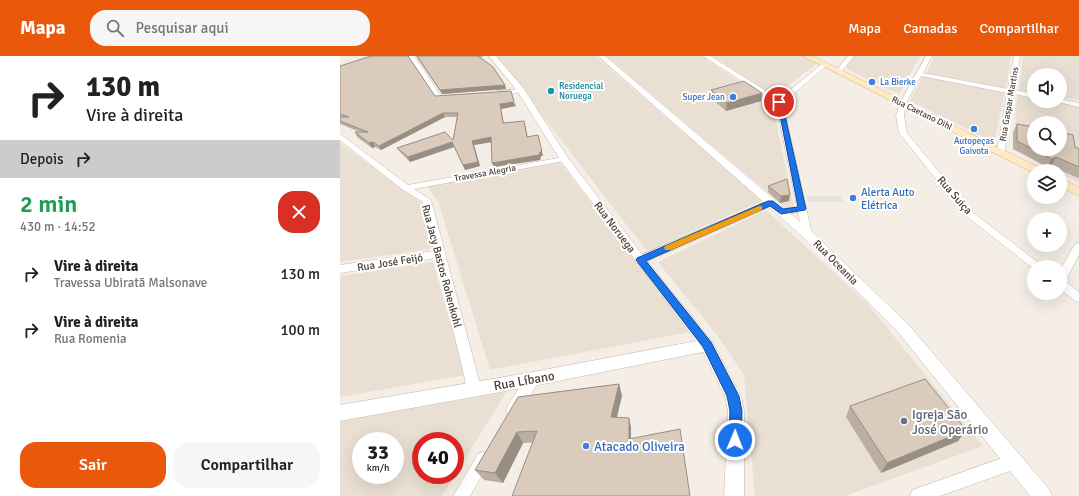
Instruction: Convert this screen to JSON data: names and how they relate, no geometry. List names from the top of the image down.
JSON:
{
  "streets": {
    "main road": ["Rua Caetano Dihl"],
    "street": [
      "Rua Gaspar Martins",
      "Travessa Alegria",
      "Rua Suiça",
      "Rua Noruega",
      "Rua José Feijó",
      "Rua Oceania",
      "Rua Jacy Bastos Rohenkohl",
      "Rua Líbano"
    ]
  },
  "crossings": [
    ["Rua Gaspar Martins", "Rua Caetano Dihl"],
    ["Rua Caetano Dihl", "Rua Suiça"],
    ["Travessa Alegria", "Rua Noruega"],
    ["Travessa Alegria", "Rua Jacy Bastos Rohenkohl"],
    ["Rua Noruega", "Rua Líbano"],
    ["Rua José Feijó", "Rua Jacy Bastos Rohenkohl"],
    ["Rua Jacy Bastos Rohenkohl", "Rua Líbano"]
  ],
  "places": [
    "La Bierke",
    "Residencial Noruega",
    "Super Jean",
    "Autopeças Gaivota",
    "Alerta Auto Elétrica",
    "Igreja São José Operário",
    "Atacado Oliveira"
  ],
  "page": {
    "header": "Mapa",
    "search": "Pesquisar aqui",
    "nav": ["Mapa", "Camadas", "Compartilhar"],
    "turn": ["130 m", "Vire à direita"],
    "map_buttons": ["+", "−"],
    "then": "Depois",
    "heading": ["2 min", "430 m · 14:52"],
    "list": [
      {
        "name": "Vire à direita",
        "note": "Travessa Ubiratã Malsonave",
        "value": "130 m"
      },
      {
        "name": "Vire à direita",
        "note": "Rua Romenia",
        "value": "100 m"
      }
    ],
    "speed": "33 km/h",
    "limit": "40",
    "buttons": ["Sair", "Compartilhar"]
  }
}
